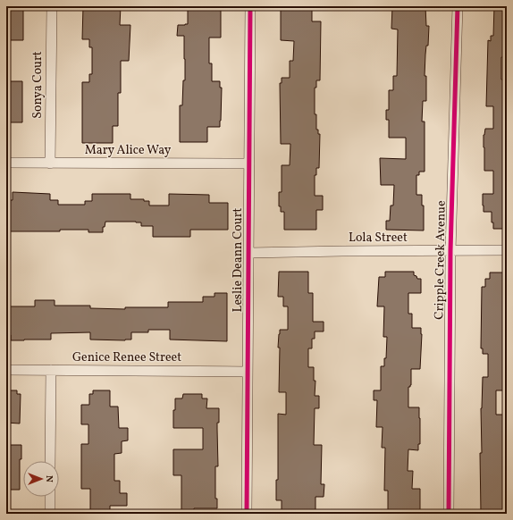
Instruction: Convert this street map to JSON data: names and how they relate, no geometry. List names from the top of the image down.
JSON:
{
  "streets": {
    "street": [
      "Sonya Court",
      "Mary Alice Way",
      "Lola Street",
      "Leslie Deann Court",
      "Cripple Creek Avenue",
      "Genice Renee Street"
    ]
  },
  "crossings": [
    ["Sonya Court", "Mary Alice Way"],
    ["Mary Alice Way", "Leslie Deann Court"],
    ["Lola Street", "Leslie Deann Court"],
    ["Lola Street", "Cripple Creek Avenue"],
    ["Leslie Deann Court", "Genice Renee Street"]
  ],
  "north": "right"
}
